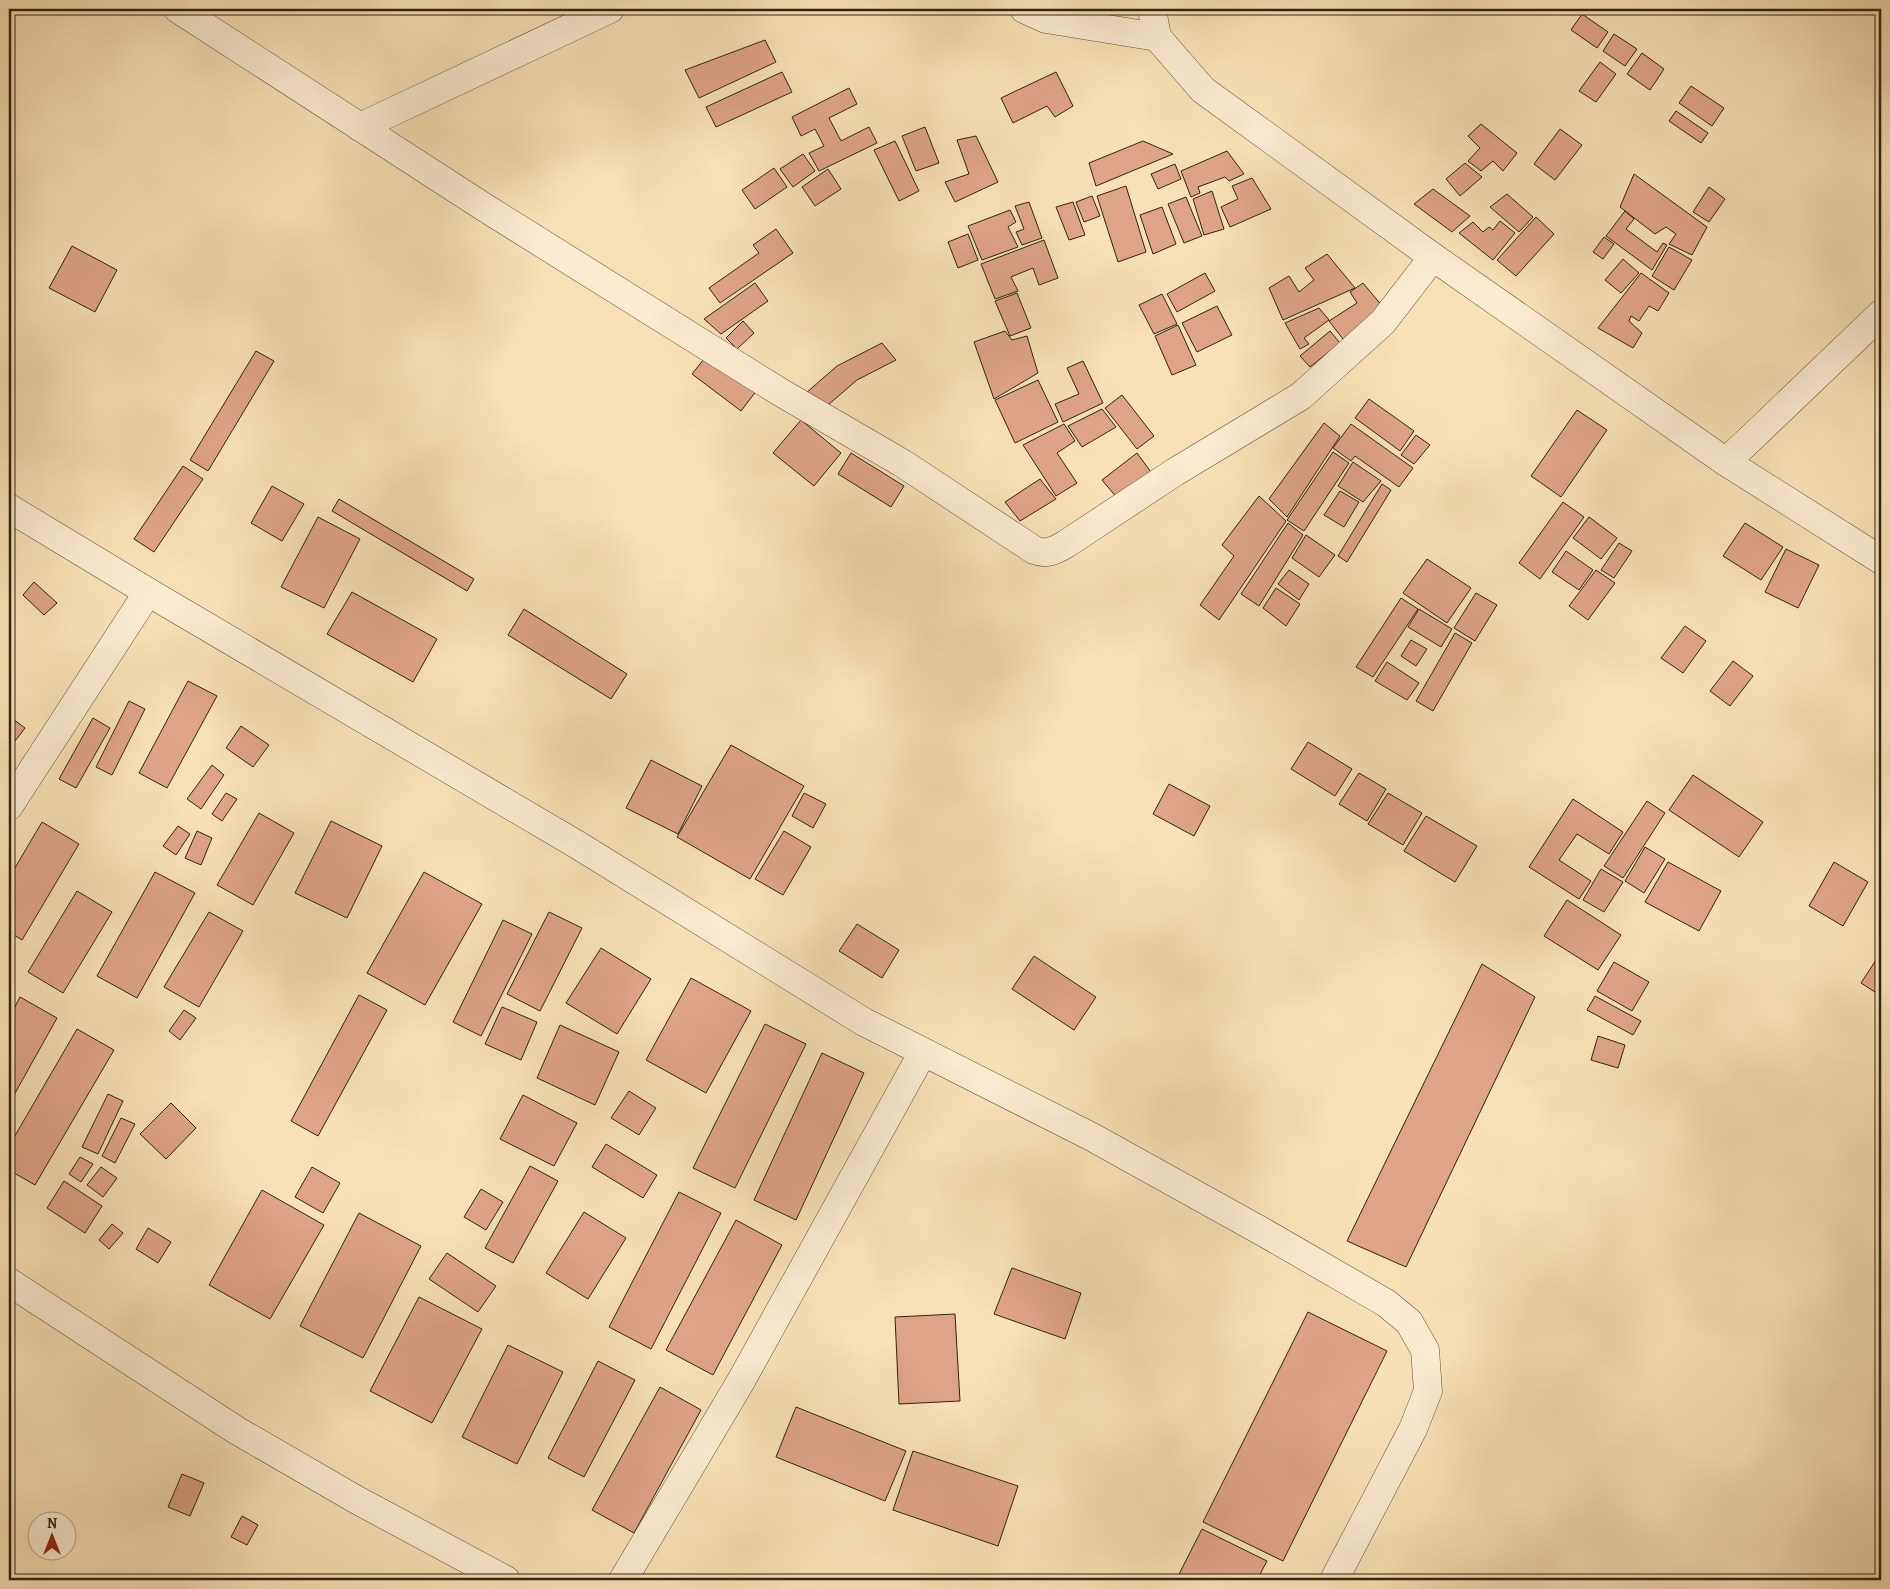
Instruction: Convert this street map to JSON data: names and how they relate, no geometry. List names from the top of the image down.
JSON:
{
  "north": "top"
}
